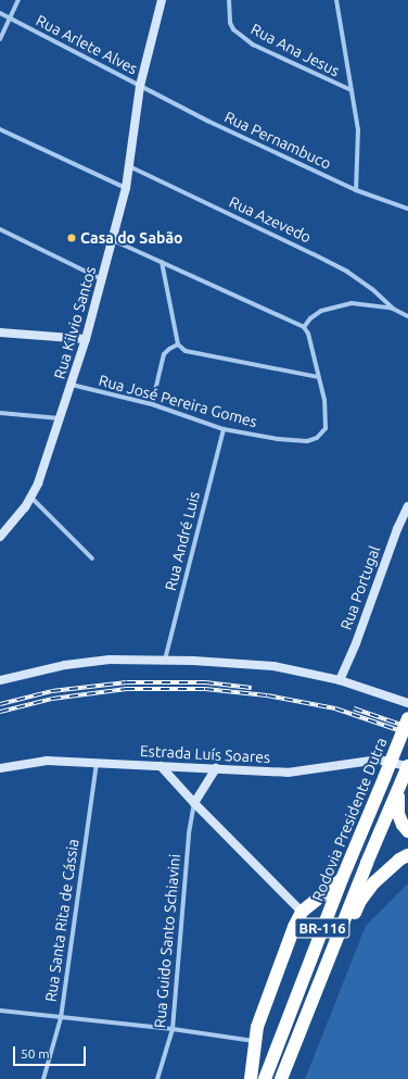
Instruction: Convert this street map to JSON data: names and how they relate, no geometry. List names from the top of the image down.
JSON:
{
  "streets": {
    "highway": ["Rodovia Presidente Dutra", "BR-116"],
    "main road": ["Rua Kilvio Santos", "Rua Portugal", "Estrada Luís Soares"],
    "street": [
      "Rua Arlete Alves",
      "Rua Ana Jesus",
      "Rua Pernambuco",
      "Rua Azevedo",
      "Rua José Pereira Gomes",
      "Rua André Luis",
      "Rua Santa Rita de Cássia",
      "Rua Guido Santo Schiavini"
    ]
  },
  "crossings": [
    ["Rua Arlete Alves", "Rua Pernambuco"],
    ["Rua Arlete Alves", "Rua Kilvio Santos"],
    ["Rua Pernambuco", "Rua Kilvio Santos"],
    ["Rua Azevedo", "Rua Kilvio Santos"],
    ["Rua Kilvio Santos", "Rua José Pereira Gomes"],
    ["Rua José Pereira Gomes", "Rua André Luis"],
    ["Estrada Luís Soares", "Rua Santa Rita de Cássia"],
    ["Estrada Luís Soares", "BR-116"]
  ],
  "places": ["Casa do Sabão"],
  "scale_bar": "50 m"
}
